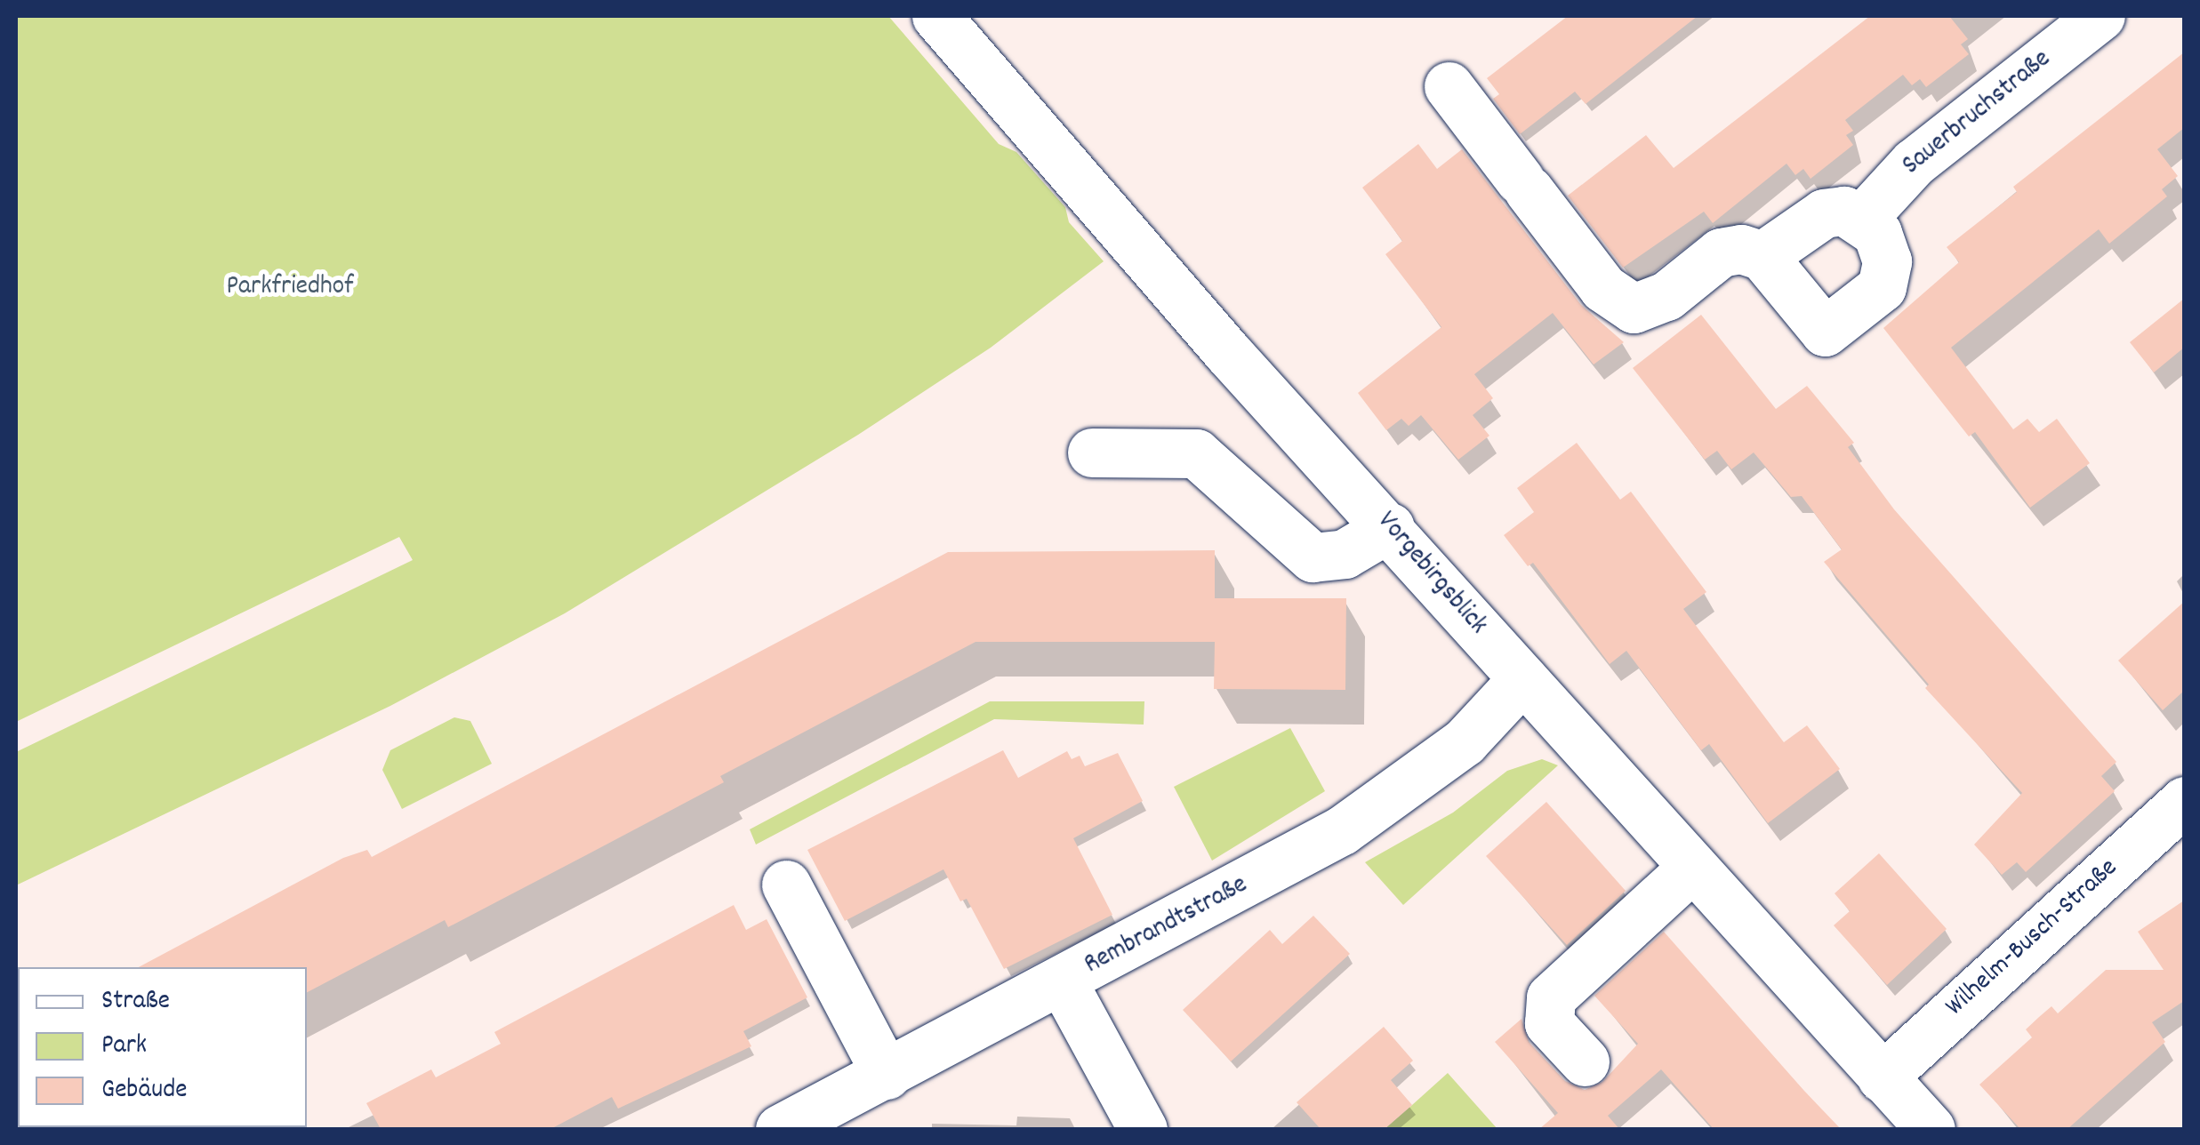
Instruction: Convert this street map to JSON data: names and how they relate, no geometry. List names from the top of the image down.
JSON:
{
  "streets": {
    "street": [
      "Sauerbruchstraße",
      "Vorgebirgsblick",
      "Rembrandtstraße",
      "Wilhelm-Busch-Straße"
    ]
  },
  "crossings": [
    ["Vorgebirgsblick", "Rembrandtstraße"],
    ["Vorgebirgsblick", "Wilhelm-Busch-Straße"]
  ],
  "parks": ["Parkfriedhof"],
  "legend": ["Straße", "Park", "Gebäude"]
}
